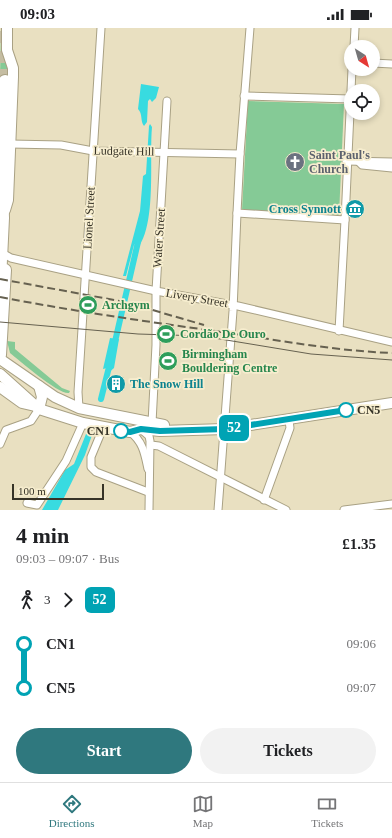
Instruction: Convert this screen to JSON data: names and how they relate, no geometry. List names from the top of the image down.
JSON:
{
  "streets": {
    "street": [
      "Ludgate Hill",
      "Lionel Street",
      "Water Street",
      "Livery Street"
    ]
  },
  "crossings": [
    ["Ludgate Hill", "Lionel Street"],
    ["Ludgate Hill", "Water Street"],
    ["Lionel Street", "Livery Street"],
    ["Water Street", "Livery Street"]
  ],
  "places": {
    "church": ["Saint Paul's Church"],
    "museum": ["Cross Synnott"],
    "sports": ["Archgym", "Cordão De Ouro", "Birmingham Bouldering Centre"],
    "building": ["The Snow Hill"],
    "other": ["CN5", "CN1"]
  },
  "lines": ["bus line 52"],
  "scale_bar": "100 m",
  "north": "bottom right",
  "page": {
    "status": "09:03",
    "on_map": "52",
    "scale": "100 m",
    "heading": ["4 min", "09:03 – 09:07 · Bus", "£1.35"],
    "legs": ["3", "52"],
    "list": [
      {
        "name": "CN1",
        "value": "09:06"
      },
      {
        "name": "CN5",
        "value": "09:07"
      }
    ],
    "buttons": ["Start", "Tickets"],
    "tabs": ["Directions", "Map", "Tickets"]
  }
}
